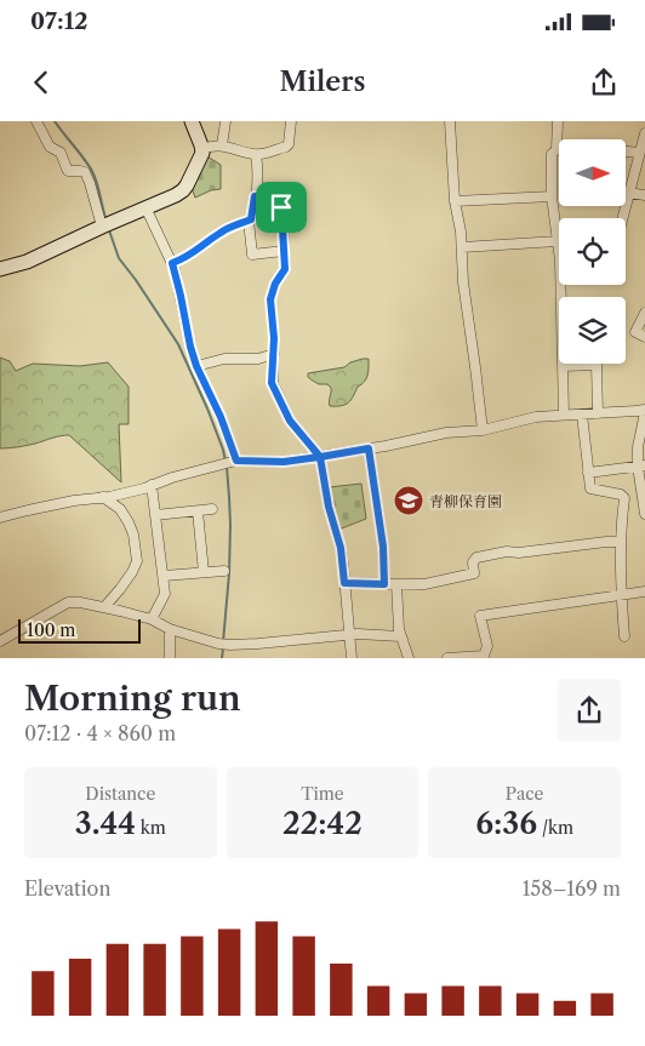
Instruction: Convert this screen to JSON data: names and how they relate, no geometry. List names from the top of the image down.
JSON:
{
  "places": {
    "school or university": ["青柳保育園"]
  },
  "scale_bar": "100 m",
  "north": "right",
  "page": {
    "status": "07:12",
    "header": "Milers",
    "scale": "100 m",
    "heading": ["Morning run", "07:12 · 4 × 860 m"],
    "stats": [
      ["Distance", "3.44 km"],
      ["Time", "22:42"],
      ["Pace", "6:36 /km"]
    ],
    "chart": ["Elevation", "158–169 m"]
  }
}
